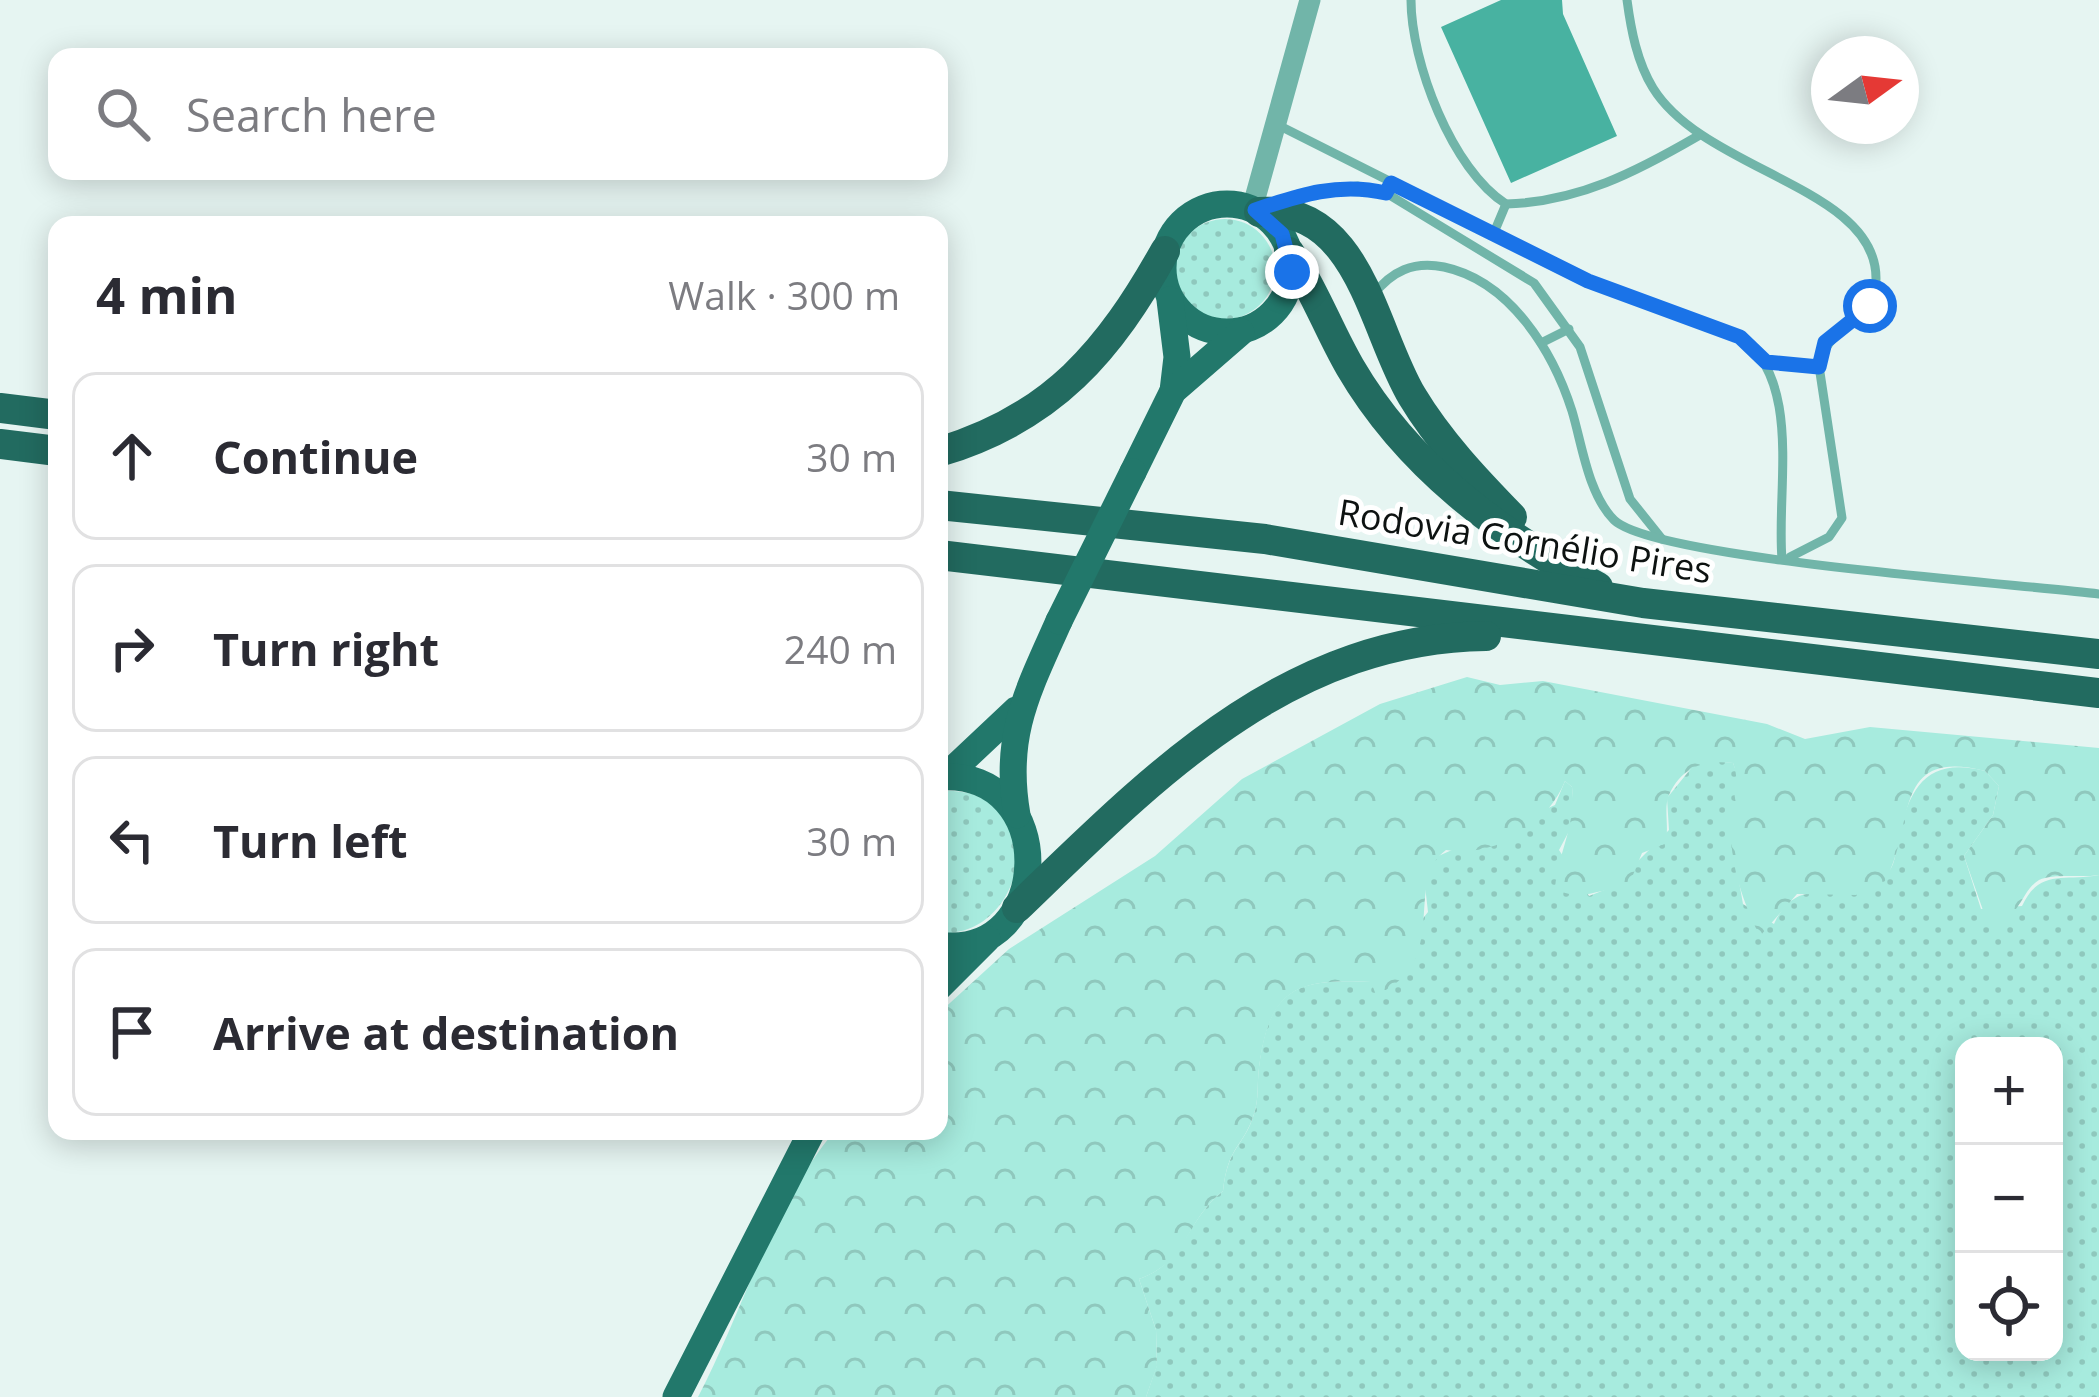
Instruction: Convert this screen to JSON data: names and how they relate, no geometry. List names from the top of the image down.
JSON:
{
  "streets": {
    "highway": ["Rodovia Cornélio Pires"]
  },
  "north": "right",
  "page": {
    "search": "Search here",
    "heading": ["4 min", "Walk · 300 m"],
    "list": [
      ["Continue", "30 m"],
      ["Turn right", "240 m"],
      ["Turn left", "30 m"],
      "Arrive at destination"
    ],
    "map_buttons": ["+", "−"]
  }
}
